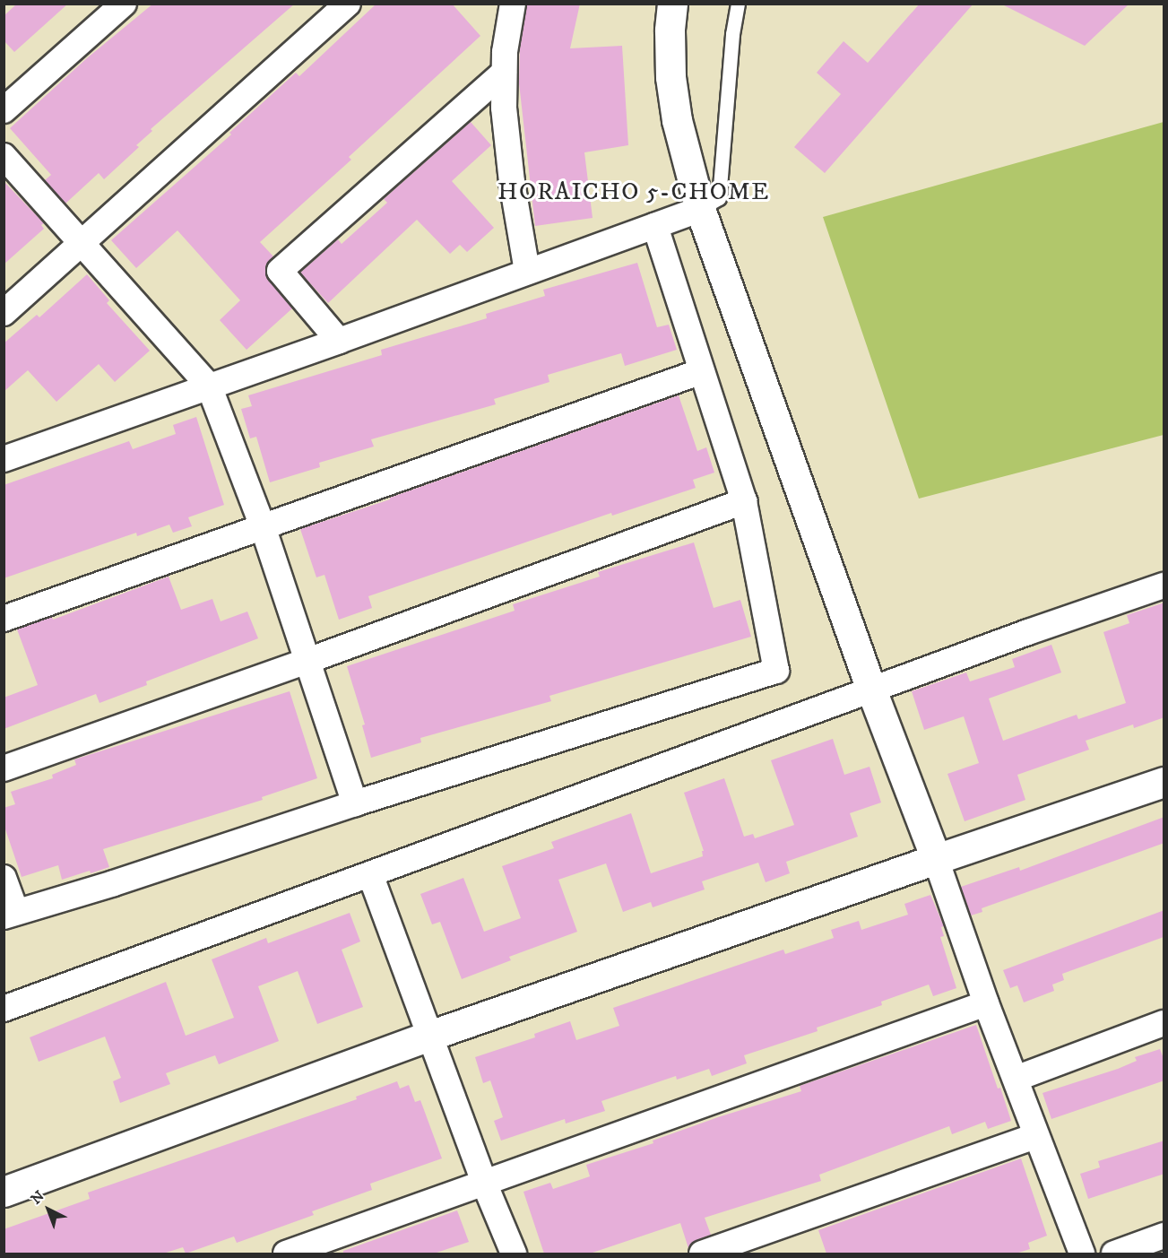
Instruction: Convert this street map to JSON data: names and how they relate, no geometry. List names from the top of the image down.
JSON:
{
  "districts": ["HORAICHO 5-CHOME"],
  "north": "top left"
}
